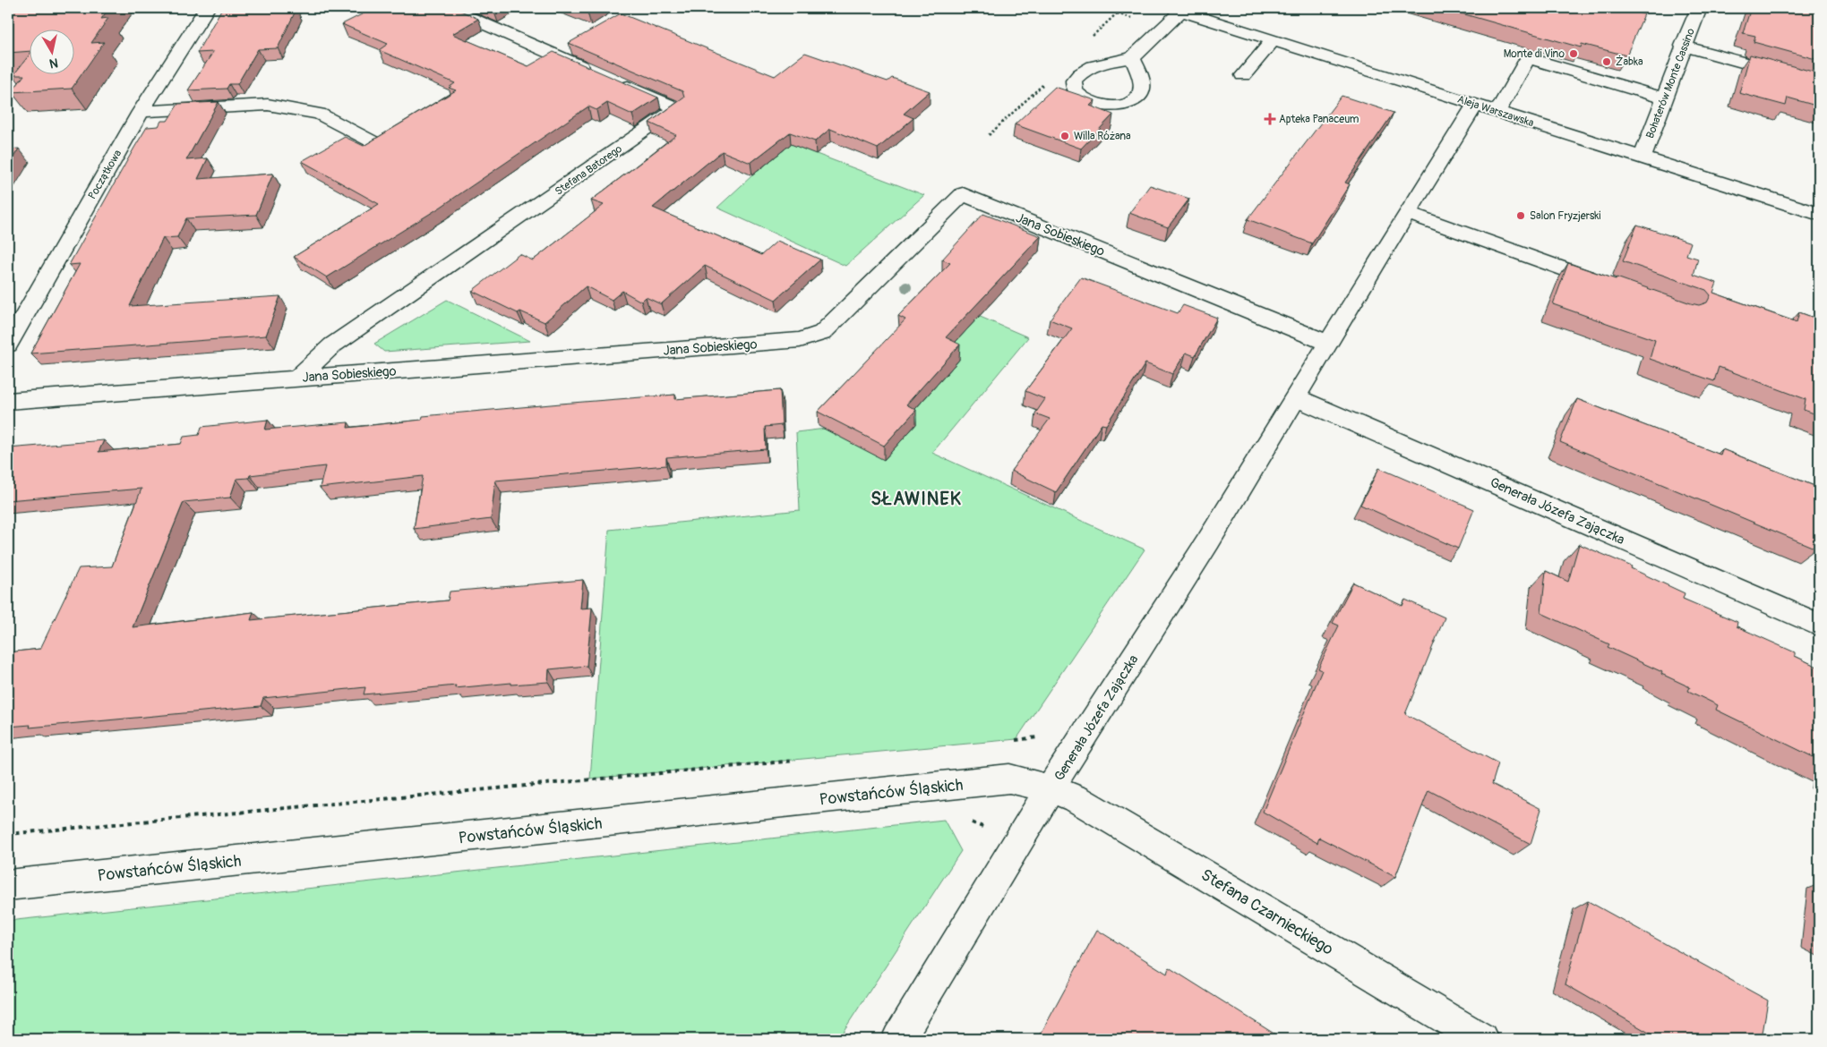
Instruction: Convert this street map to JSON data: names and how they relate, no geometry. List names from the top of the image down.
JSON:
{
  "streets": {
    "street": [
      "Bohaterów Monte Cassino",
      "Aleja Warszawska",
      "Stefana Batorego",
      "Początkowa",
      "Jana Sobieskiego",
      "Generała Józefa Zajączka",
      "Powstańców Śląskich",
      "Stefana Czarnieckiego"
    ]
  },
  "crossings": [
    ["Bohaterów Monte Cassino", "Aleja Warszawska"],
    ["Aleja Warszawska", "Generała Józefa Zajączka"],
    ["Stefana Batorego", "Jana Sobieskiego"],
    ["Jana Sobieskiego", "Generała Józefa Zajączka"],
    ["Generała Józefa Zajączka", "Powstańców Śląskich"],
    ["Generała Józefa Zajączka", "Stefana Czarnieckiego"],
    ["Powstańców Śląskich", "Stefana Czarnieckiego"]
  ],
  "districts": ["SŁAWINEK"],
  "places": {
    "other": [
      "Monte di Vino",
      "Żabka",
      "Willa Różana",
      "Salon Fryzjerski"
    ],
    "health": ["Apteka Panaceum"]
  },
  "north": "bottom"
}
